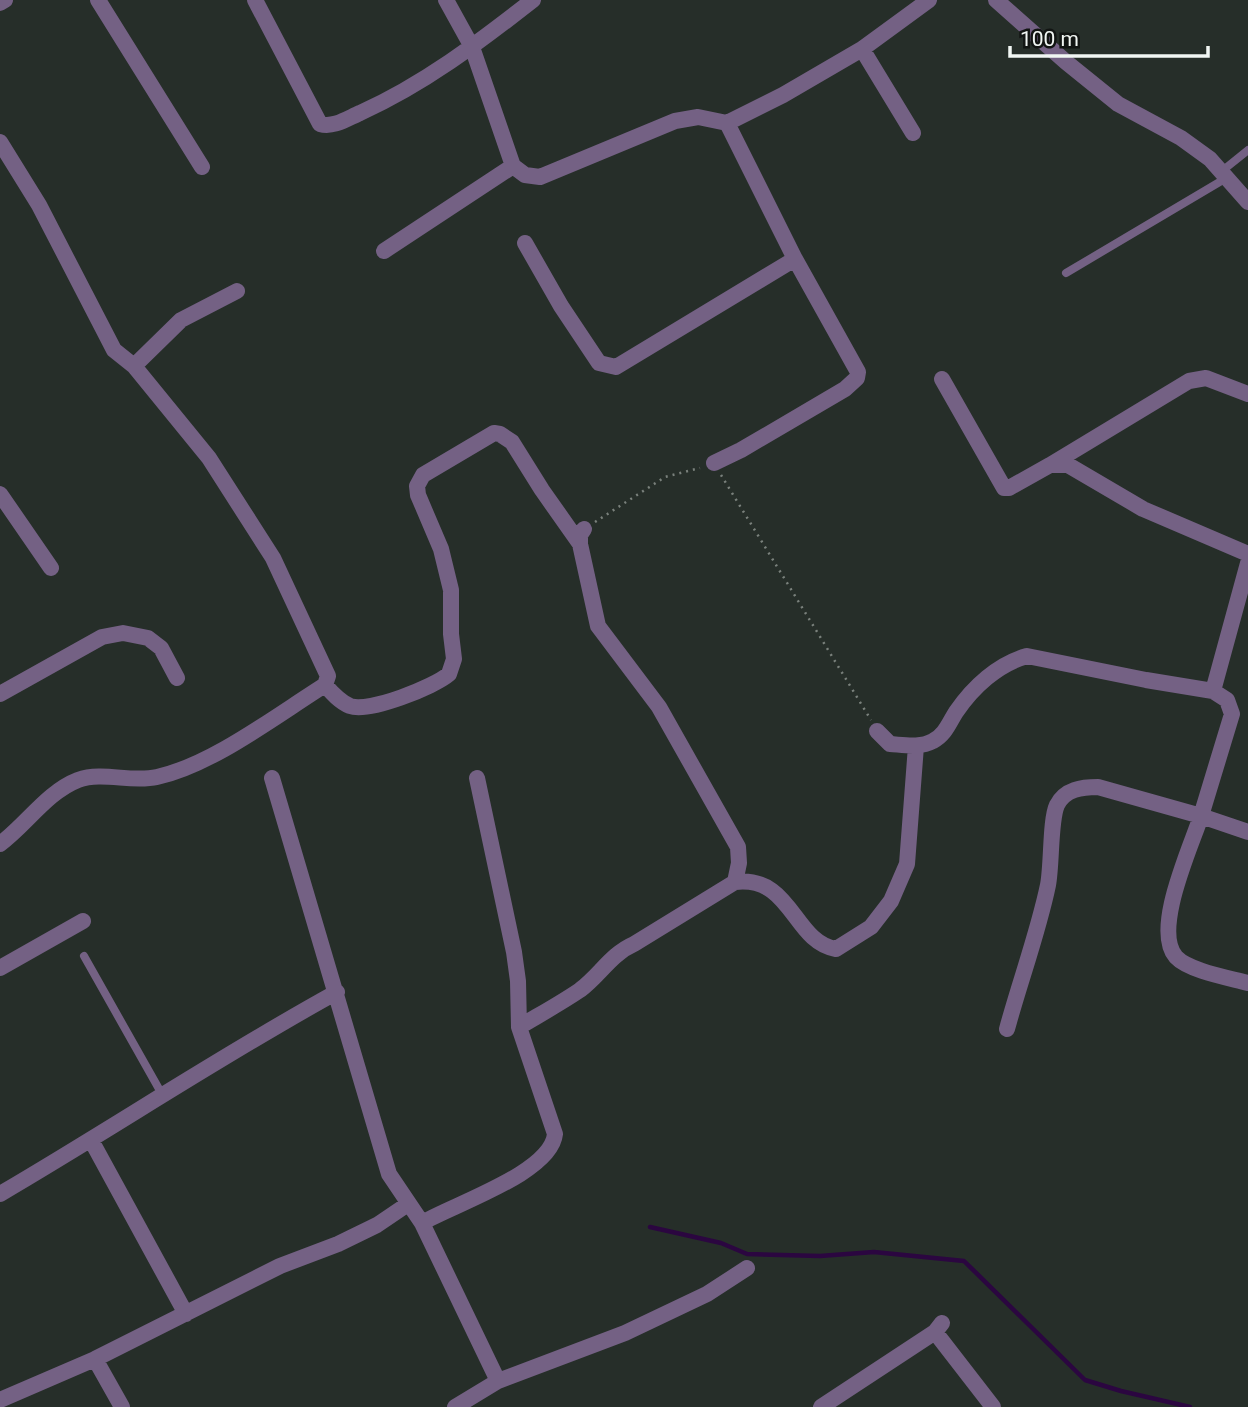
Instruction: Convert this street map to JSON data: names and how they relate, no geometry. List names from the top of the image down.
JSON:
{
  "scale_bar": "100 m"
}
